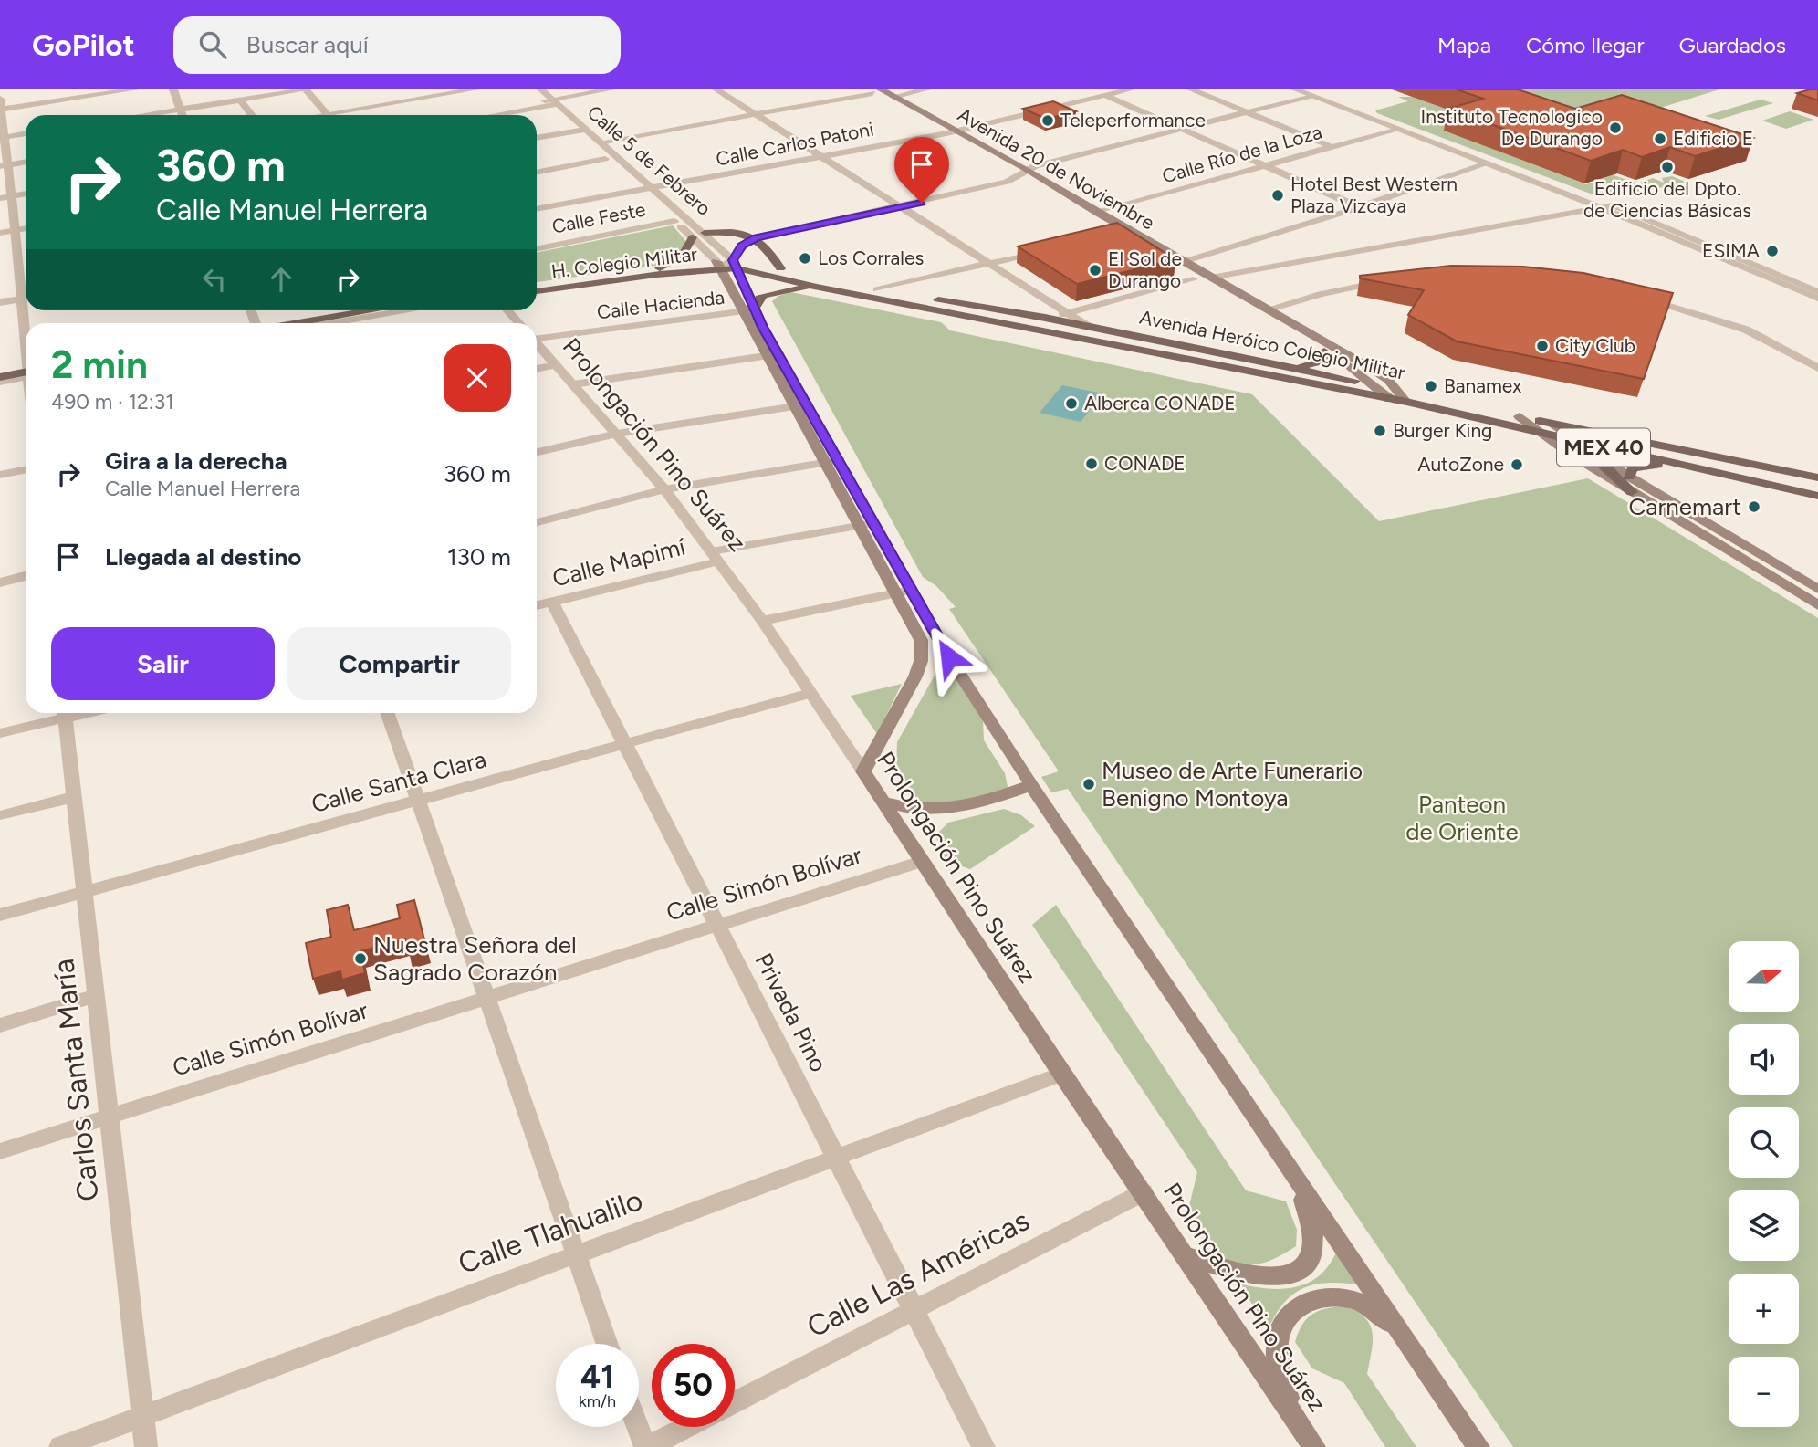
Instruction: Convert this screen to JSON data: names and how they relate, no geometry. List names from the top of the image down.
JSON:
{
  "streets": {
    "main road": [
      "Avenida 20 de Noviembre",
      "H. Colegio Militar",
      "Avenida Heróico Colegio Militar",
      "Prolongación Pino Suárez",
      "MEX 40"
    ],
    "street": [
      "Calle Carlos Patoni",
      "Calle Río de la Loza",
      "Calle 5 de Febrero",
      "Calle Feste",
      "Calle Hacienda",
      "Calle Mapimí",
      "Calle Santa Clara",
      "Calle Simón Bolívar",
      "Privada Pino",
      "Carlos Santa María",
      "Calle Tlahualilo",
      "Calle Las Américas"
    ]
  },
  "crossings": [
    ["Calle Carlos Patoni", "Calle 5 de Febrero"],
    ["Calle Carlos Patoni", "Avenida 20 de Noviembre"],
    ["Calle Río de la Loza", "Avenida 20 de Noviembre"],
    ["Calle 5 de Febrero", "Calle Feste"],
    ["Calle 5 de Febrero", "H. Colegio Militar"],
    ["Calle 5 de Febrero", "Avenida Heróico Colegio Militar"],
    ["Avenida 20 de Noviembre", "Avenida Heróico Colegio Militar"],
    ["H. Colegio Militar", "Avenida Heróico Colegio Militar"],
    ["Prolongación Pino Suárez", "Calle Mapimí"],
    ["Prolongación Pino Suárez", "Calle Santa Clara"],
    ["Prolongación Pino Suárez", "Calle Simón Bolívar"],
    ["Prolongación Pino Suárez", "Calle Tlahualilo"],
    ["Prolongación Pino Suárez", "Calle Las Américas"],
    ["Calle Mapimí", "Privada Pino"],
    ["Calle Santa Clara", "Privada Pino"],
    ["Calle Santa Clara", "Carlos Santa María"],
    ["Calle Simón Bolívar", "Privada Pino"],
    ["Calle Simón Bolívar", "Carlos Santa María"],
    ["Privada Pino", "Calle Tlahualilo"],
    ["Privada Pino", "Calle Las Américas"],
    ["Carlos Santa María", "Calle Tlahualilo"]
  ],
  "parks": ["Panteon de Oriente"],
  "places": [
    "Teleperformance",
    "Instituto Tecnologico De Durango",
    "Edificio E",
    "Edificio del Dpto. de Ciencias Básicas",
    "Hotel Best Western Plaza Vizcaya",
    "ESIMA",
    "Los Corrales",
    "El Sol de Durango",
    "City Club",
    "Banamex",
    "Alberca CONADE",
    "Burger King",
    "CONADE",
    "AutoZone",
    "Carnemart",
    "Museo de Arte Funerario Benigno Montoya",
    "Nuestra Señora del Sagrado Corazón"
  ],
  "north": "right",
  "page": {
    "header": "GoPilot",
    "search": "Buscar aquí",
    "nav": ["Mapa", "Cómo llegar", "Guardados"],
    "turn": ["360 m", "Calle Manuel Herrera"],
    "heading": ["2 min", "490 m · 12:31"],
    "list": [
      {
        "name": "Gira a la derecha",
        "note": "Calle Manuel Herrera",
        "value": "360 m"
      },
      {
        "name": "Llegada al destino",
        "value": "130 m"
      }
    ],
    "buttons": ["Salir", "Compartir"],
    "map_buttons": ["+", "−"],
    "speed": "41 km/h",
    "limit": "50"
  }
}
